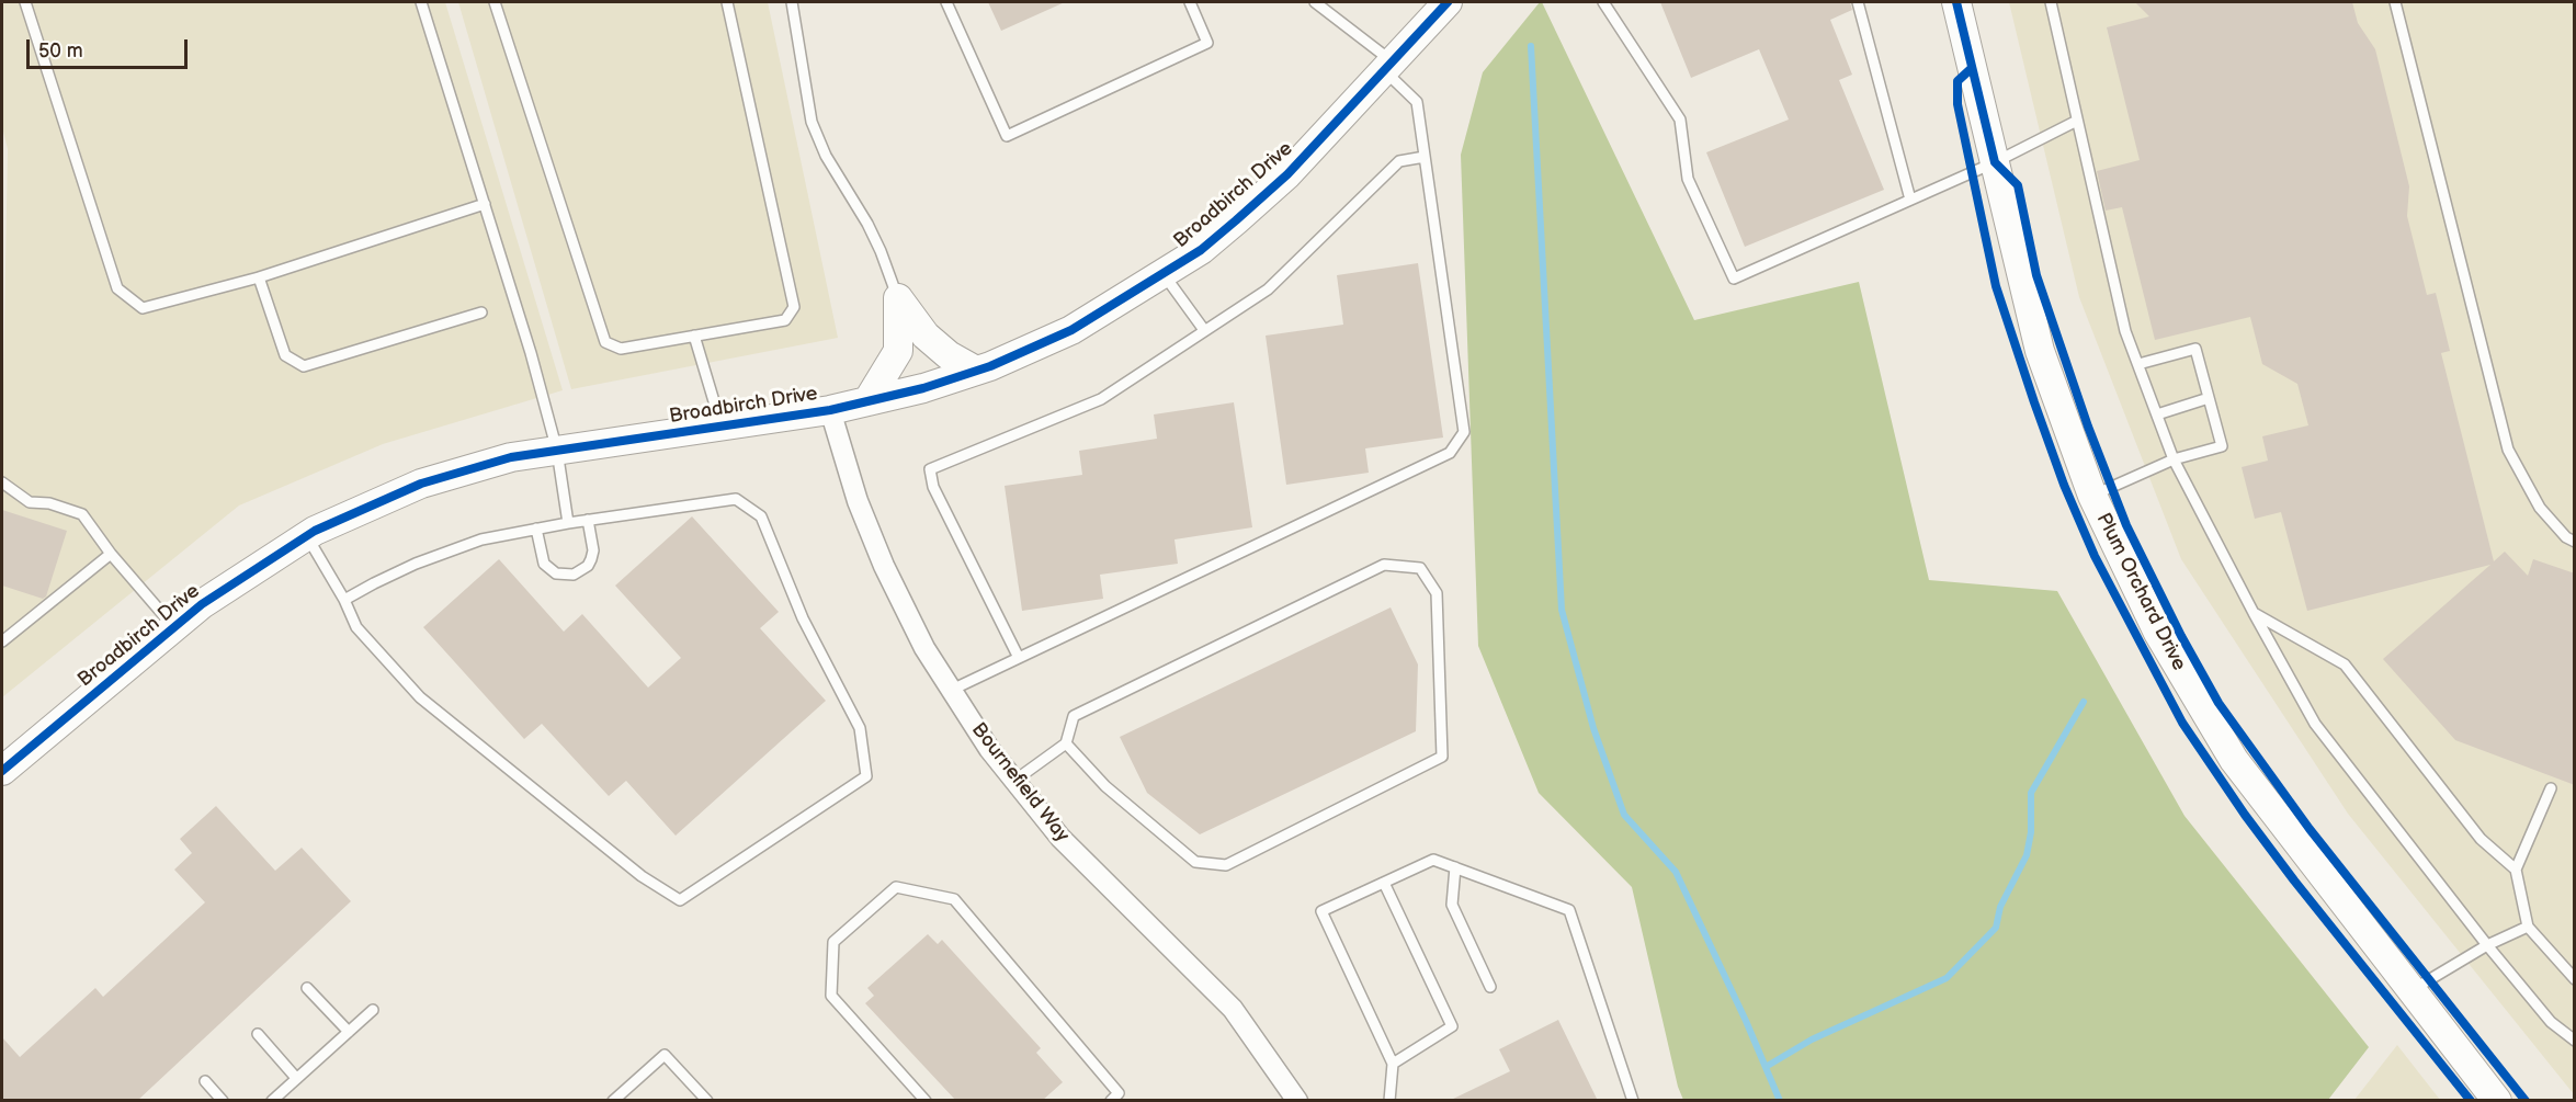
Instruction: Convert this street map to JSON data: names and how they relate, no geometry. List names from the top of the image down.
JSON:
{
  "streets": {
    "street": ["Broadbirch Drive", "Plum Orchard Drive", "Bournefield Way"]
  },
  "crossings": [
    ["Broadbirch Drive", "Bournefield Way"]
  ],
  "scale_bar": "50 m"
}
